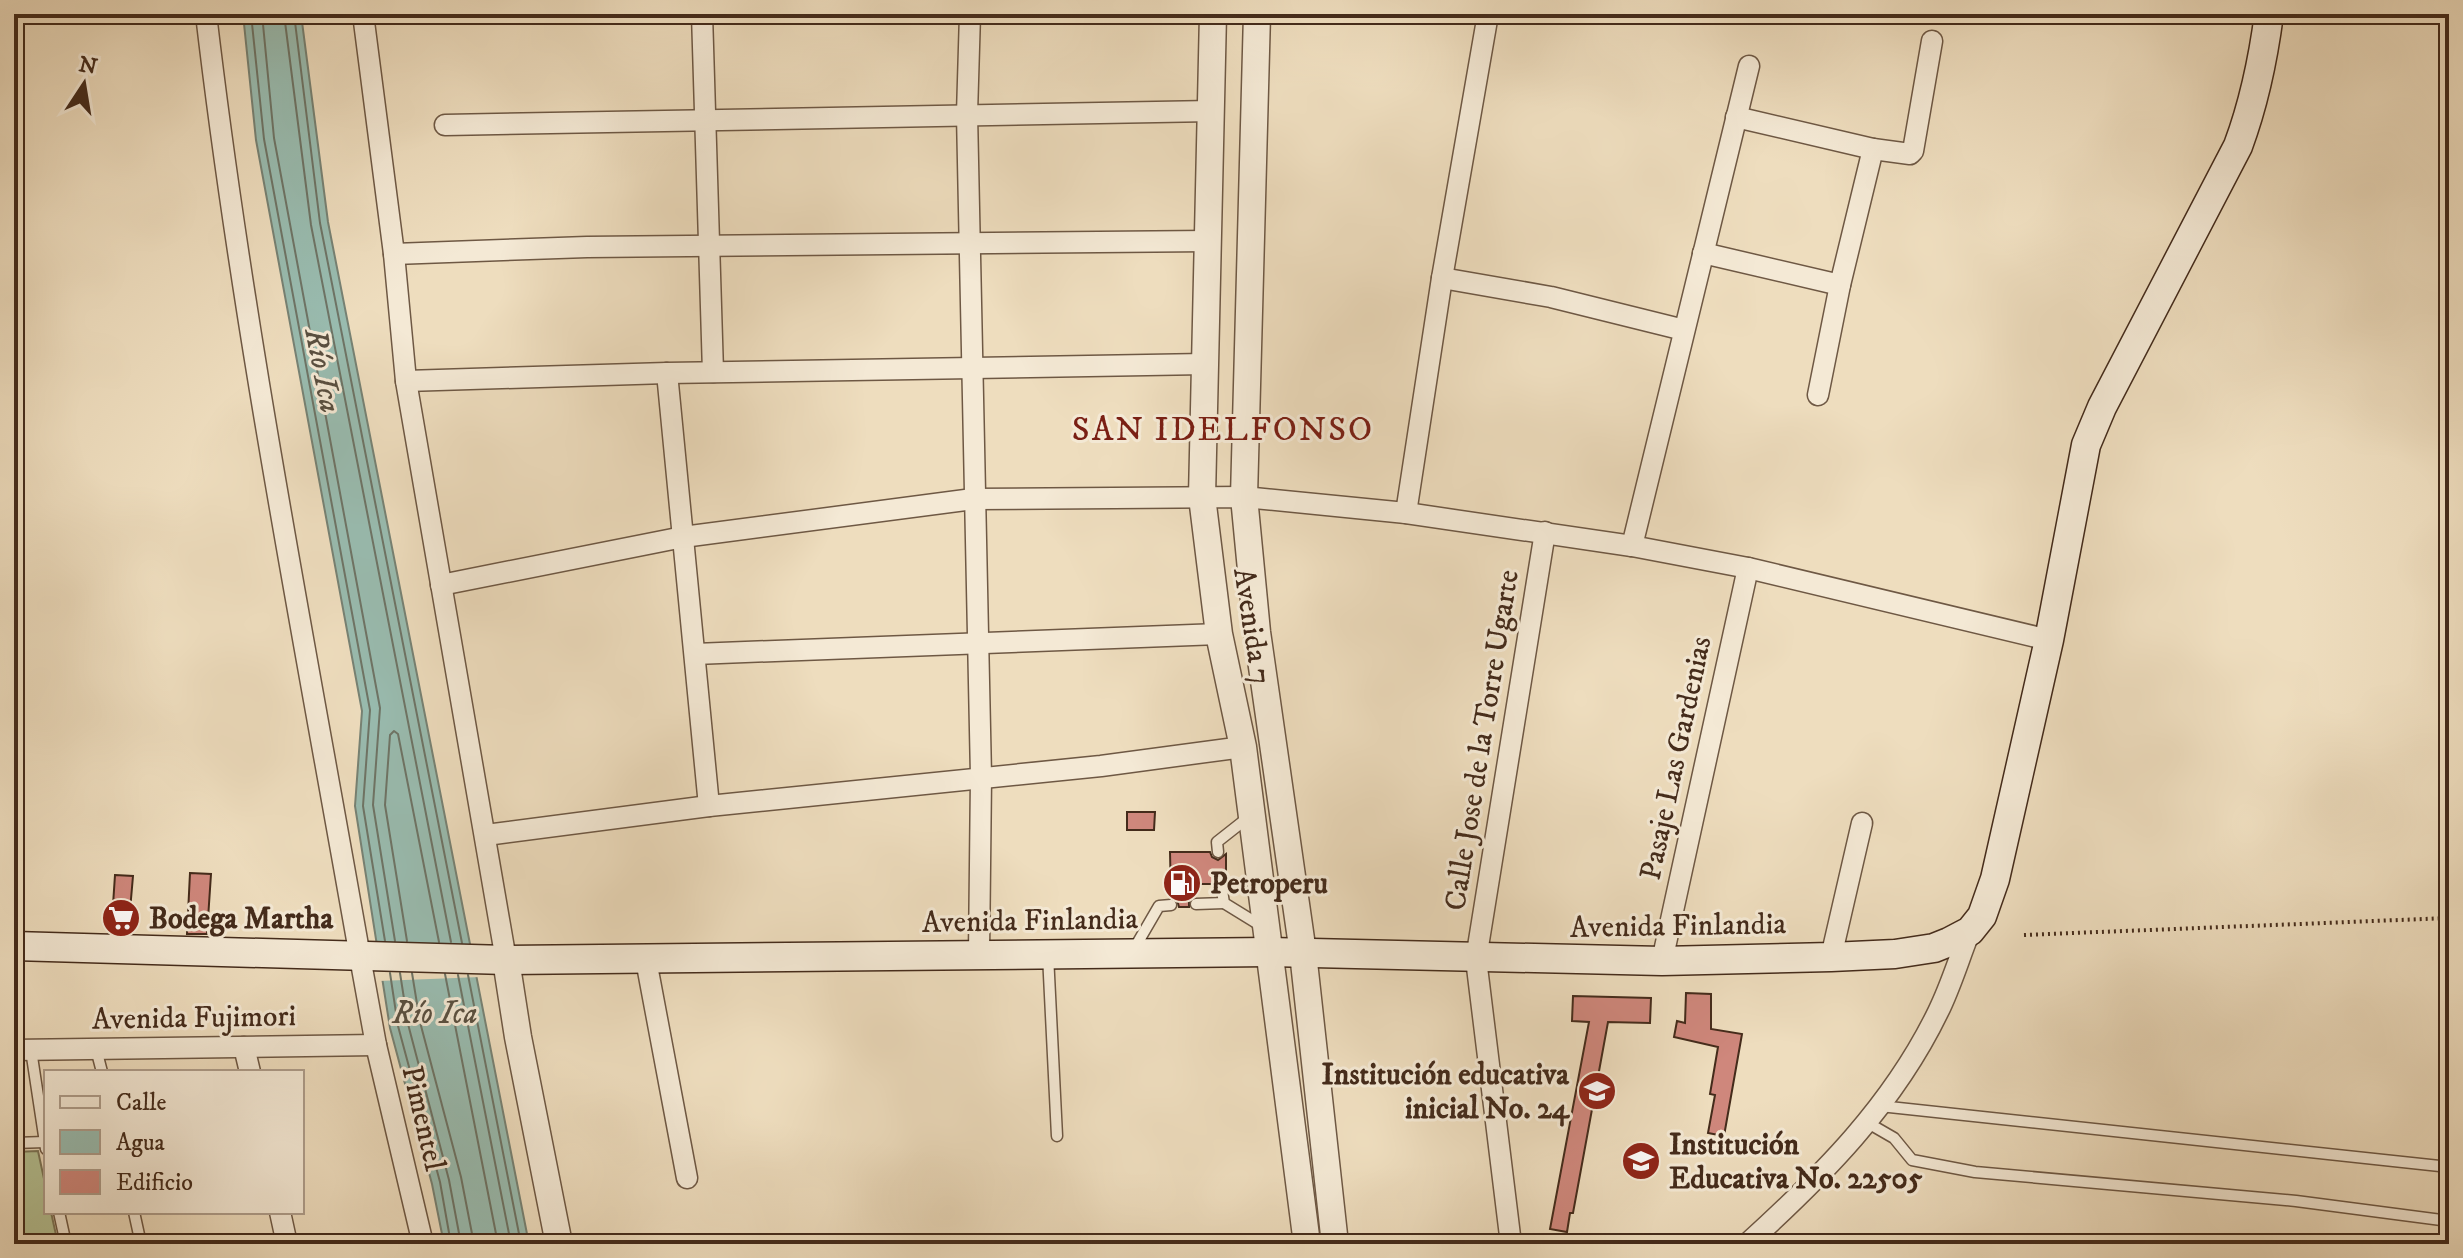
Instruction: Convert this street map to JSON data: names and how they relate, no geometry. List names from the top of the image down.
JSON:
{
  "streets": {
    "main road": ["Avenida Finlandia"],
    "street": [
      "Avenida 7",
      "Calle Jose de la Torre Ugarte",
      "Pasaje Las Gardenias",
      "Avenida Fujimori",
      "Pimentel"
    ]
  },
  "crossings": [
    ["Avenida 7", "Avenida Finlandia"],
    ["Calle Jose de la Torre Ugarte", "Avenida Finlandia"],
    ["Pasaje Las Gardenias", "Avenida Finlandia"],
    ["Avenida Finlandia", "Pimentel"],
    ["Avenida Fujimori", "Pimentel"]
  ],
  "districts": ["SAN IDELFONSO"],
  "water": ["Río Ica"],
  "places": {
    "fuel station": ["Petroperu"],
    "supermarket": ["Bodega Martha"],
    "school or university": ["Institución educativa inicial No. 24", "Institución Educativa No. 22505"]
  },
  "legend": ["Calle", "Agua", "Edificio"],
  "north": "top"
}
